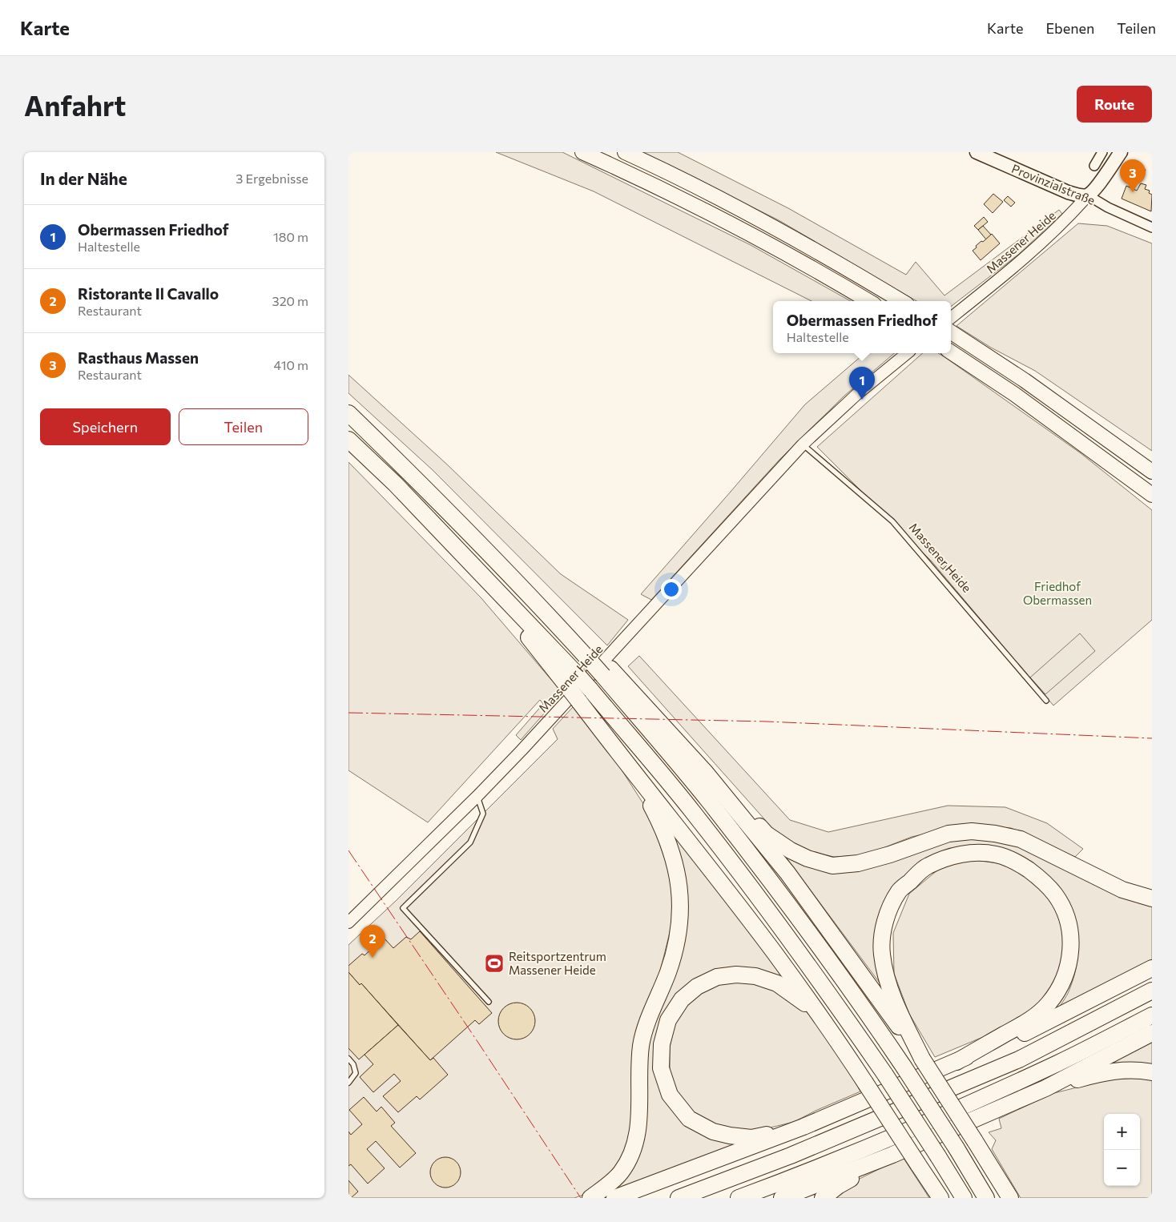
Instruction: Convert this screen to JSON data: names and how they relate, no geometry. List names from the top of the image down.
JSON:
{
  "streets": {
    "main road": ["Provinzialstraße"],
    "street": ["Massener Heide"]
  },
  "crossings": [
    ["Provinzialstraße", "Massener Heide"]
  ],
  "parks": ["Friedhof Obermassen"],
  "places": {
    "sports": ["Reitsportzentrum Massener Heide"]
  },
  "page": {
    "header": "Karte",
    "nav": ["Karte", "Ebenen", "Teilen"],
    "buttons": [
      "Route",
      ["Speichern", "Teilen"]
    ],
    "title": "Anfahrt",
    "heading": ["In der Nähe", "3 Ergebnisse"],
    "pins": ["3", "1", "2"],
    "list": [
      {
        "mark": "1",
        "name": "Obermassen Friedhof",
        "note": "Haltestelle",
        "value": "180 m"
      },
      {
        "mark": "2",
        "name": "Ristorante Il Cavallo",
        "note": "Restaurant",
        "value": "320 m"
      },
      {
        "mark": "3",
        "name": "Rasthaus Massen",
        "note": "Restaurant",
        "value": "410 m"
      }
    ],
    "popup": ["Obermassen Friedhof", "Haltestelle"],
    "map_buttons": ["+", "−"]
  }
}
